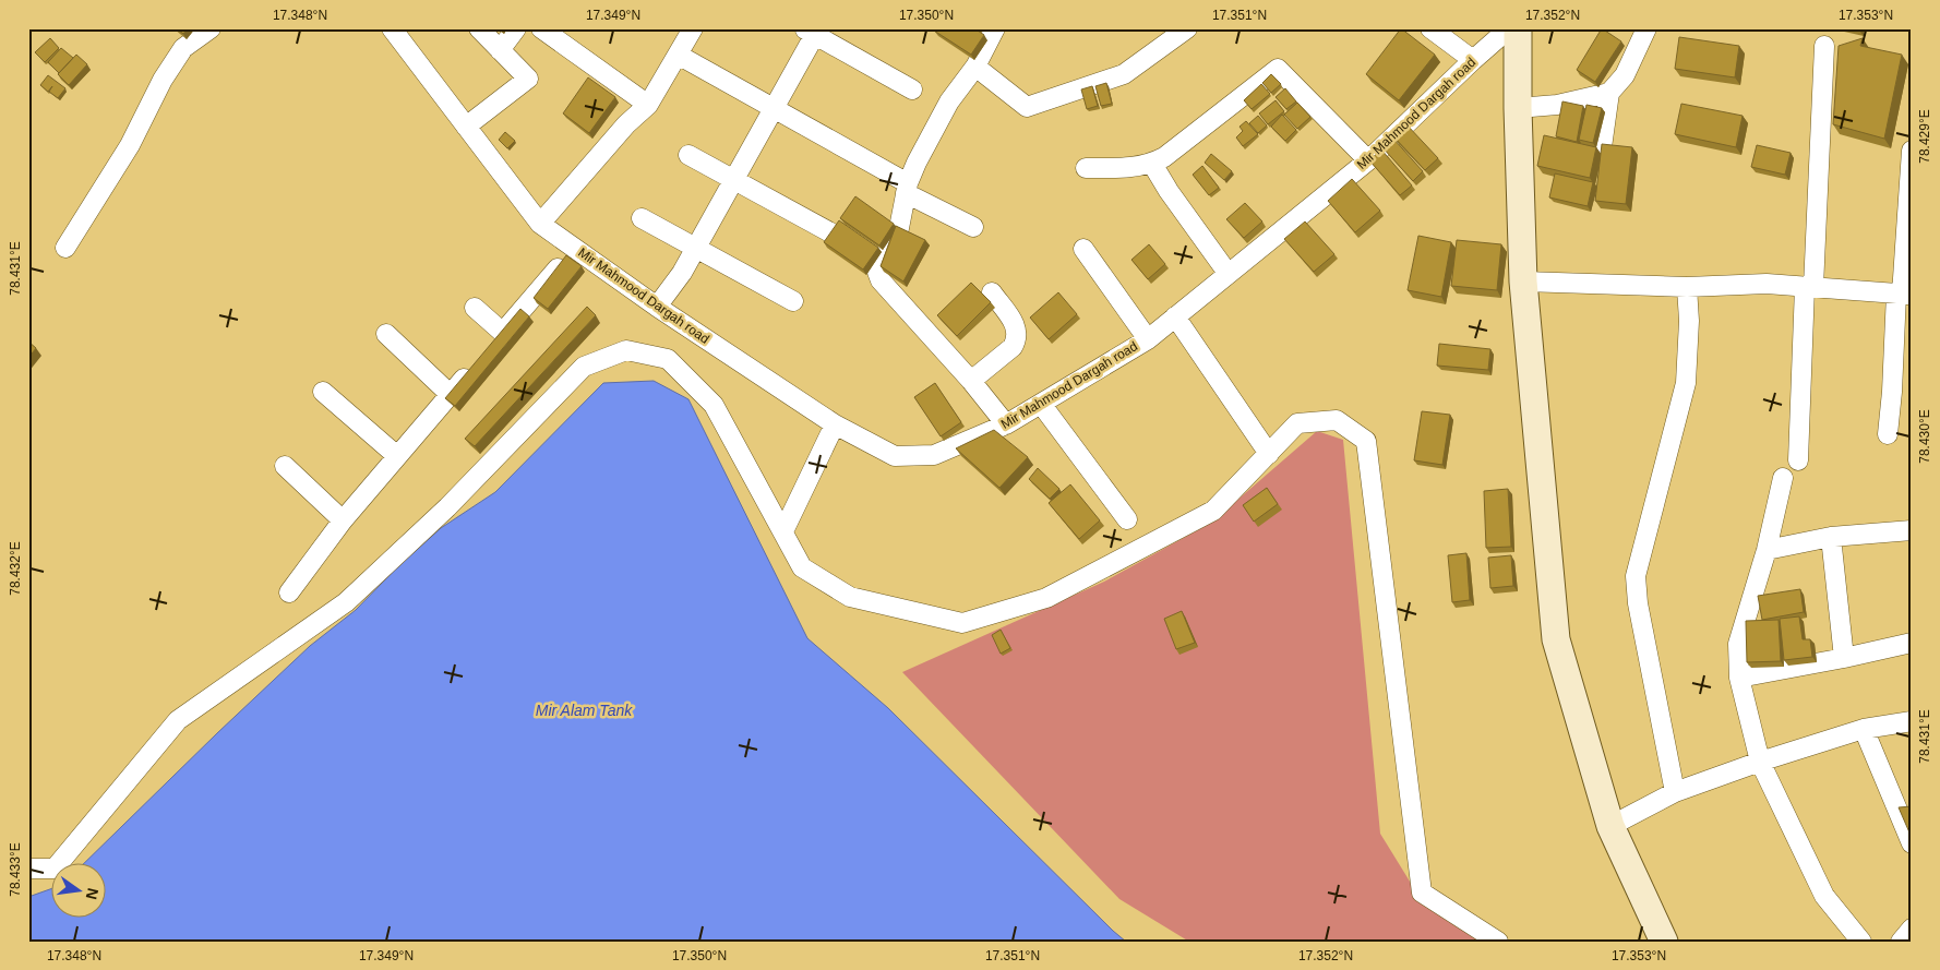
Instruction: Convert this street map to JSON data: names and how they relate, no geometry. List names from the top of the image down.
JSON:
{
  "streets": {
    "street": ["Mir Mahmood Dargah road"]
  },
  "water": ["Mir Alam Tank"],
  "north": "right",
  "coordinates": [
    "17.348°N",
    "17.349°N",
    "17.350°N",
    "17.351°N",
    "17.352°N",
    "17.353°N",
    "78.429°E",
    "78.431°E",
    "78.430°E",
    "78.432°E",
    "78.433°E"
  ]
}
